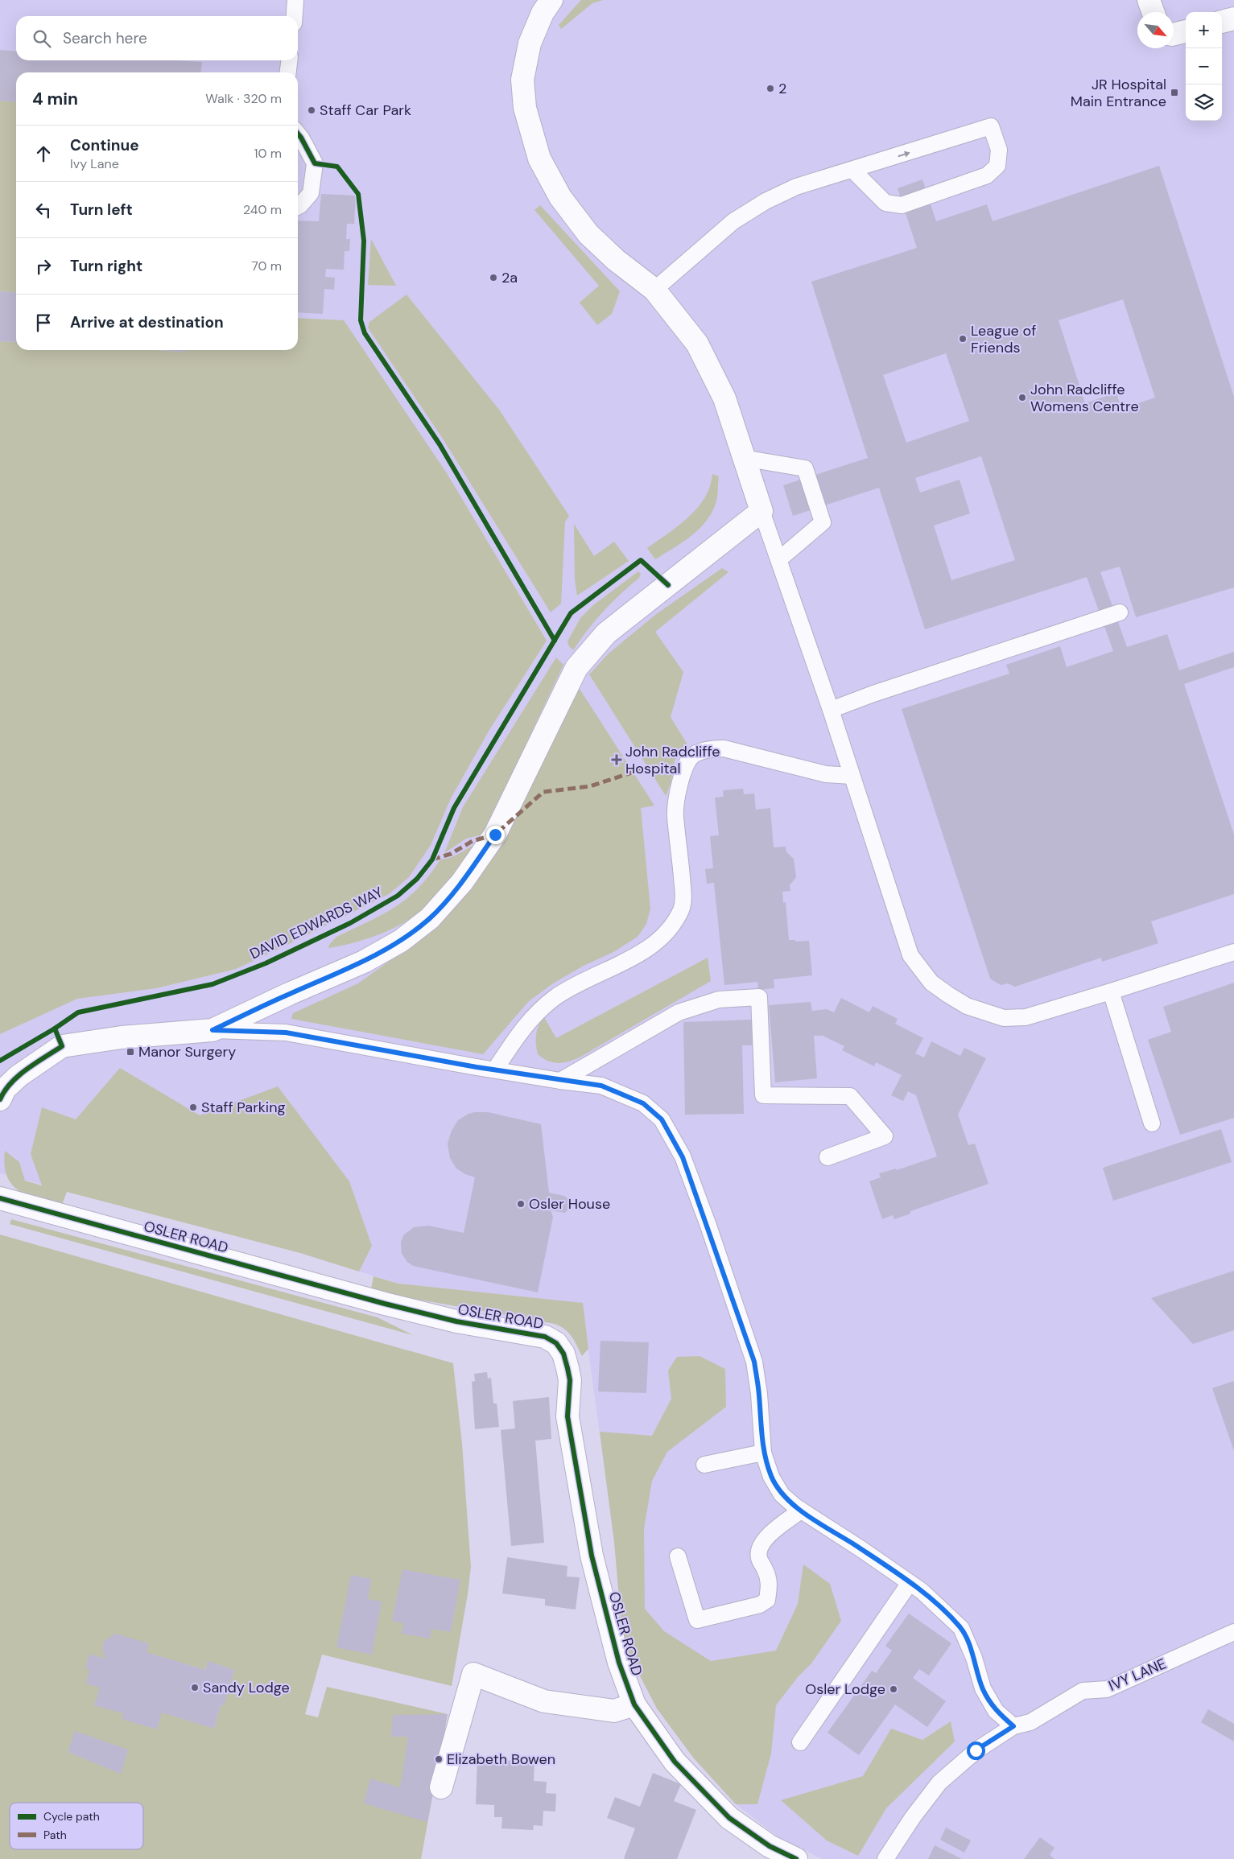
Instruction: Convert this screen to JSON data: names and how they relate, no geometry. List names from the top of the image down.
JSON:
{
  "streets": {
    "street": ["OSLER ROAD"],
    "lane": ["IVY LANE"],
    "cycle path": ["DAVID EDWARDS WAY"]
  },
  "places": {
    "other": [
      "2",
      "Staff Car Park",
      "2a",
      "League of Friends",
      "John Radcliffe Womens Centre",
      "Staff Parking",
      "Osler House",
      "Sandy Lodge",
      "Osler Lodge",
      "Elizabeth Bowen"
    ],
    "transit": ["JR Hospital Main Entrance", "Manor Surgery"],
    "health": ["John Radcliffe Hospital"]
  },
  "legend": ["Cycle path", "Path"],
  "north": "bottom right",
  "page": {
    "map_buttons": ["+", "−"],
    "search": "Search here",
    "heading": ["4 min", "Walk · 320 m"],
    "list": [
      ["Continue", "Ivy Lane", "10 m"],
      ["Turn left", "240 m"],
      ["Turn right", "70 m"],
      "Arrive at destination"
    ]
  }
}
